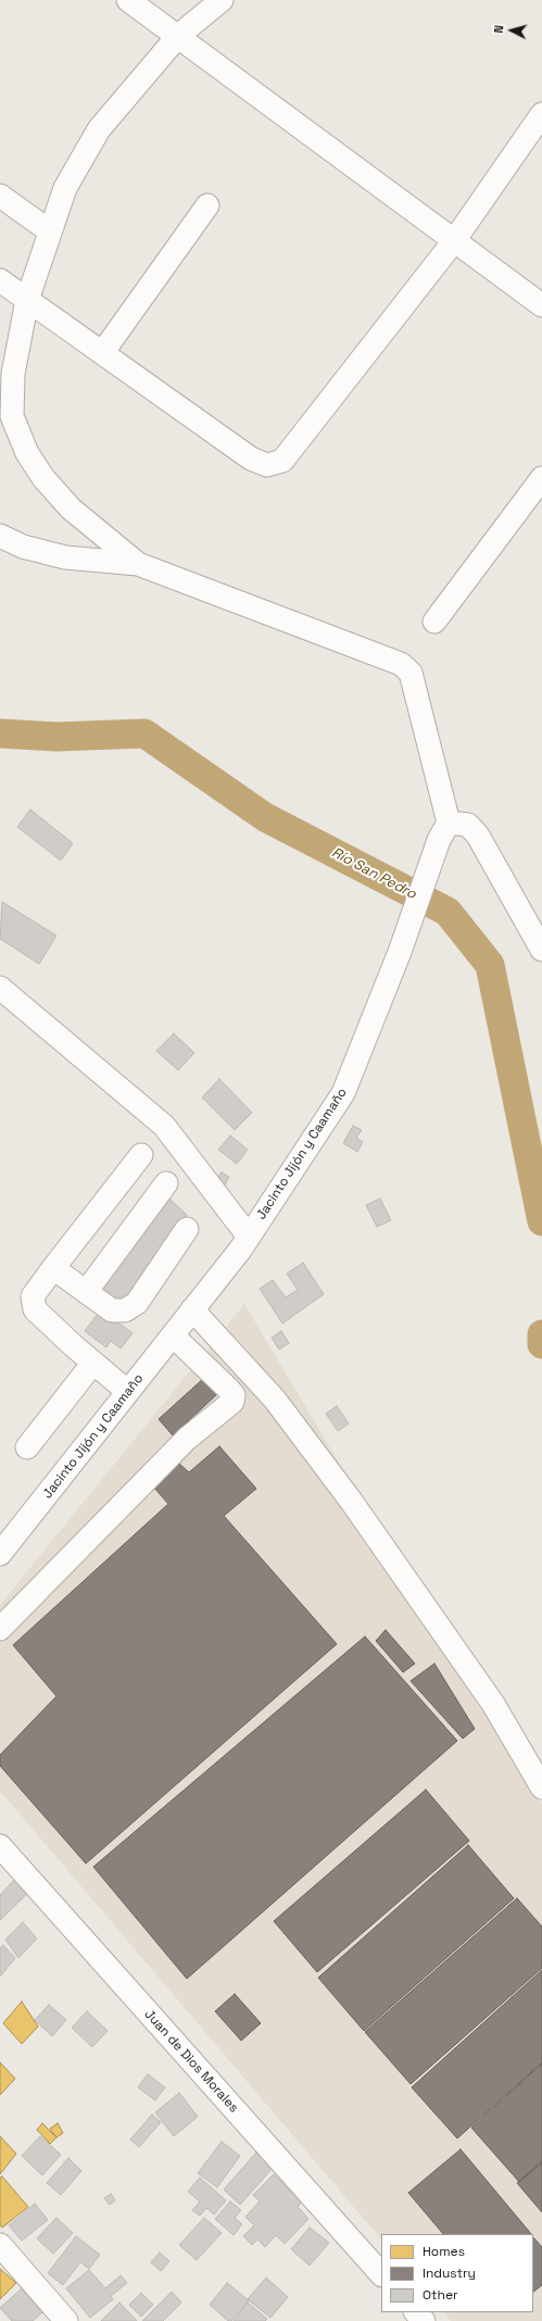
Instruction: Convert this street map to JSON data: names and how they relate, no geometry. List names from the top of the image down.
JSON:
{
  "streets": {
    "street": ["Jacinto Jijón y Caamaño", "Juan de Dios Morales"]
  },
  "water": ["Río San Pedro"],
  "legend": ["Homes", "Industry", "Other"],
  "north": "left"
}
